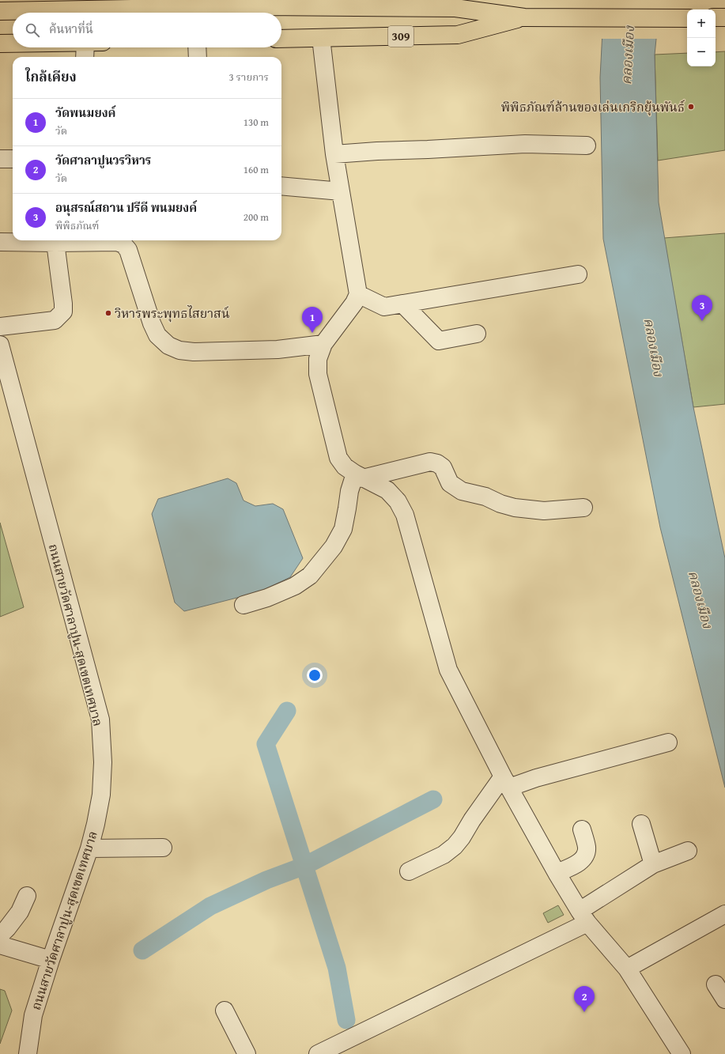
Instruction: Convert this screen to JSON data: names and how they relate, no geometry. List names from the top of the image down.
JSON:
{
  "streets": {
    "main road": ["309"],
    "street": ["ถนนสายวัดศาลาปูน-สุดเขตเทศบาล"]
  },
  "water": ["คลองเมือง"],
  "places": ["พิพิธภัณฑ์ล้านของเล่นเกริกยุ้นพันธ์", "วิหารพระพุทธไสยาสน์"],
  "page": {
    "map_buttons": ["+", "−"],
    "search": "ค้นหาที่นี่",
    "heading": ["ใกล้เคียง", "3 รายการ"],
    "list": [
      {
        "mark": "1",
        "name": "วัดพนมยงค์",
        "note": "วัด",
        "value": "130 m"
      },
      {
        "mark": "2",
        "name": "วัดศาลาปูนวรวิหาร",
        "note": "วัด",
        "value": "160 m"
      },
      {
        "mark": "3",
        "name": "อนุสรณ์สถาน ปรีดี พนมยงค์",
        "note": "พิพิธภัณฑ์",
        "value": "200 m"
      }
    ],
    "pins": ["3", "1", "2"]
  }
}
